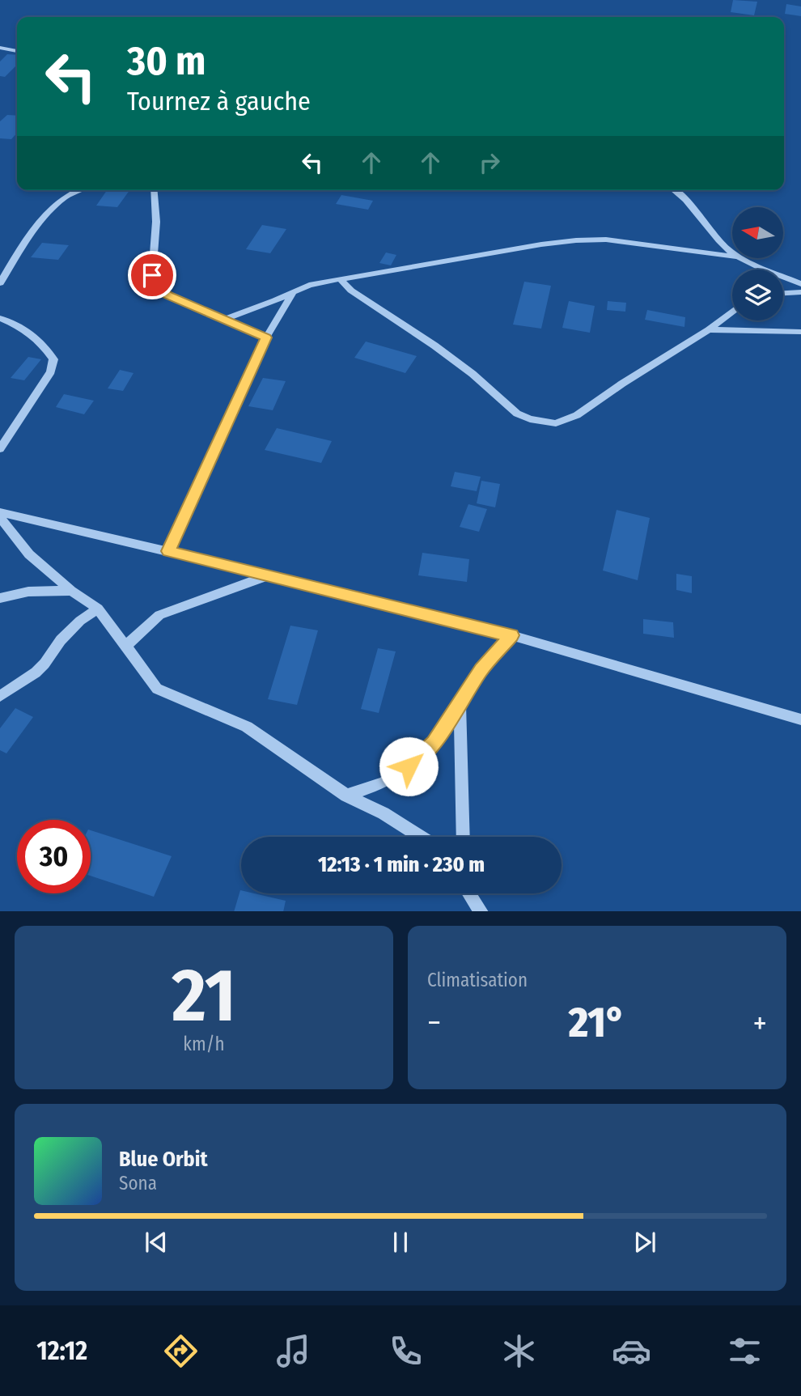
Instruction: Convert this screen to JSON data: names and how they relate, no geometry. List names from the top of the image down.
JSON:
{
  "north": "left",
  "page": {
    "turn": ["30 m", "Tournez à gauche"],
    "limit": "30",
    "trip": "12:13 · 1 min · 230 m",
    "tile": [
      ["21", "km/h"],
      "Climatisation"
    ],
    "heat": ["−", "21°", "+"],
    "song": ["Blue Orbit", "Sona"],
    "tabs": "12:12"
  }
}
